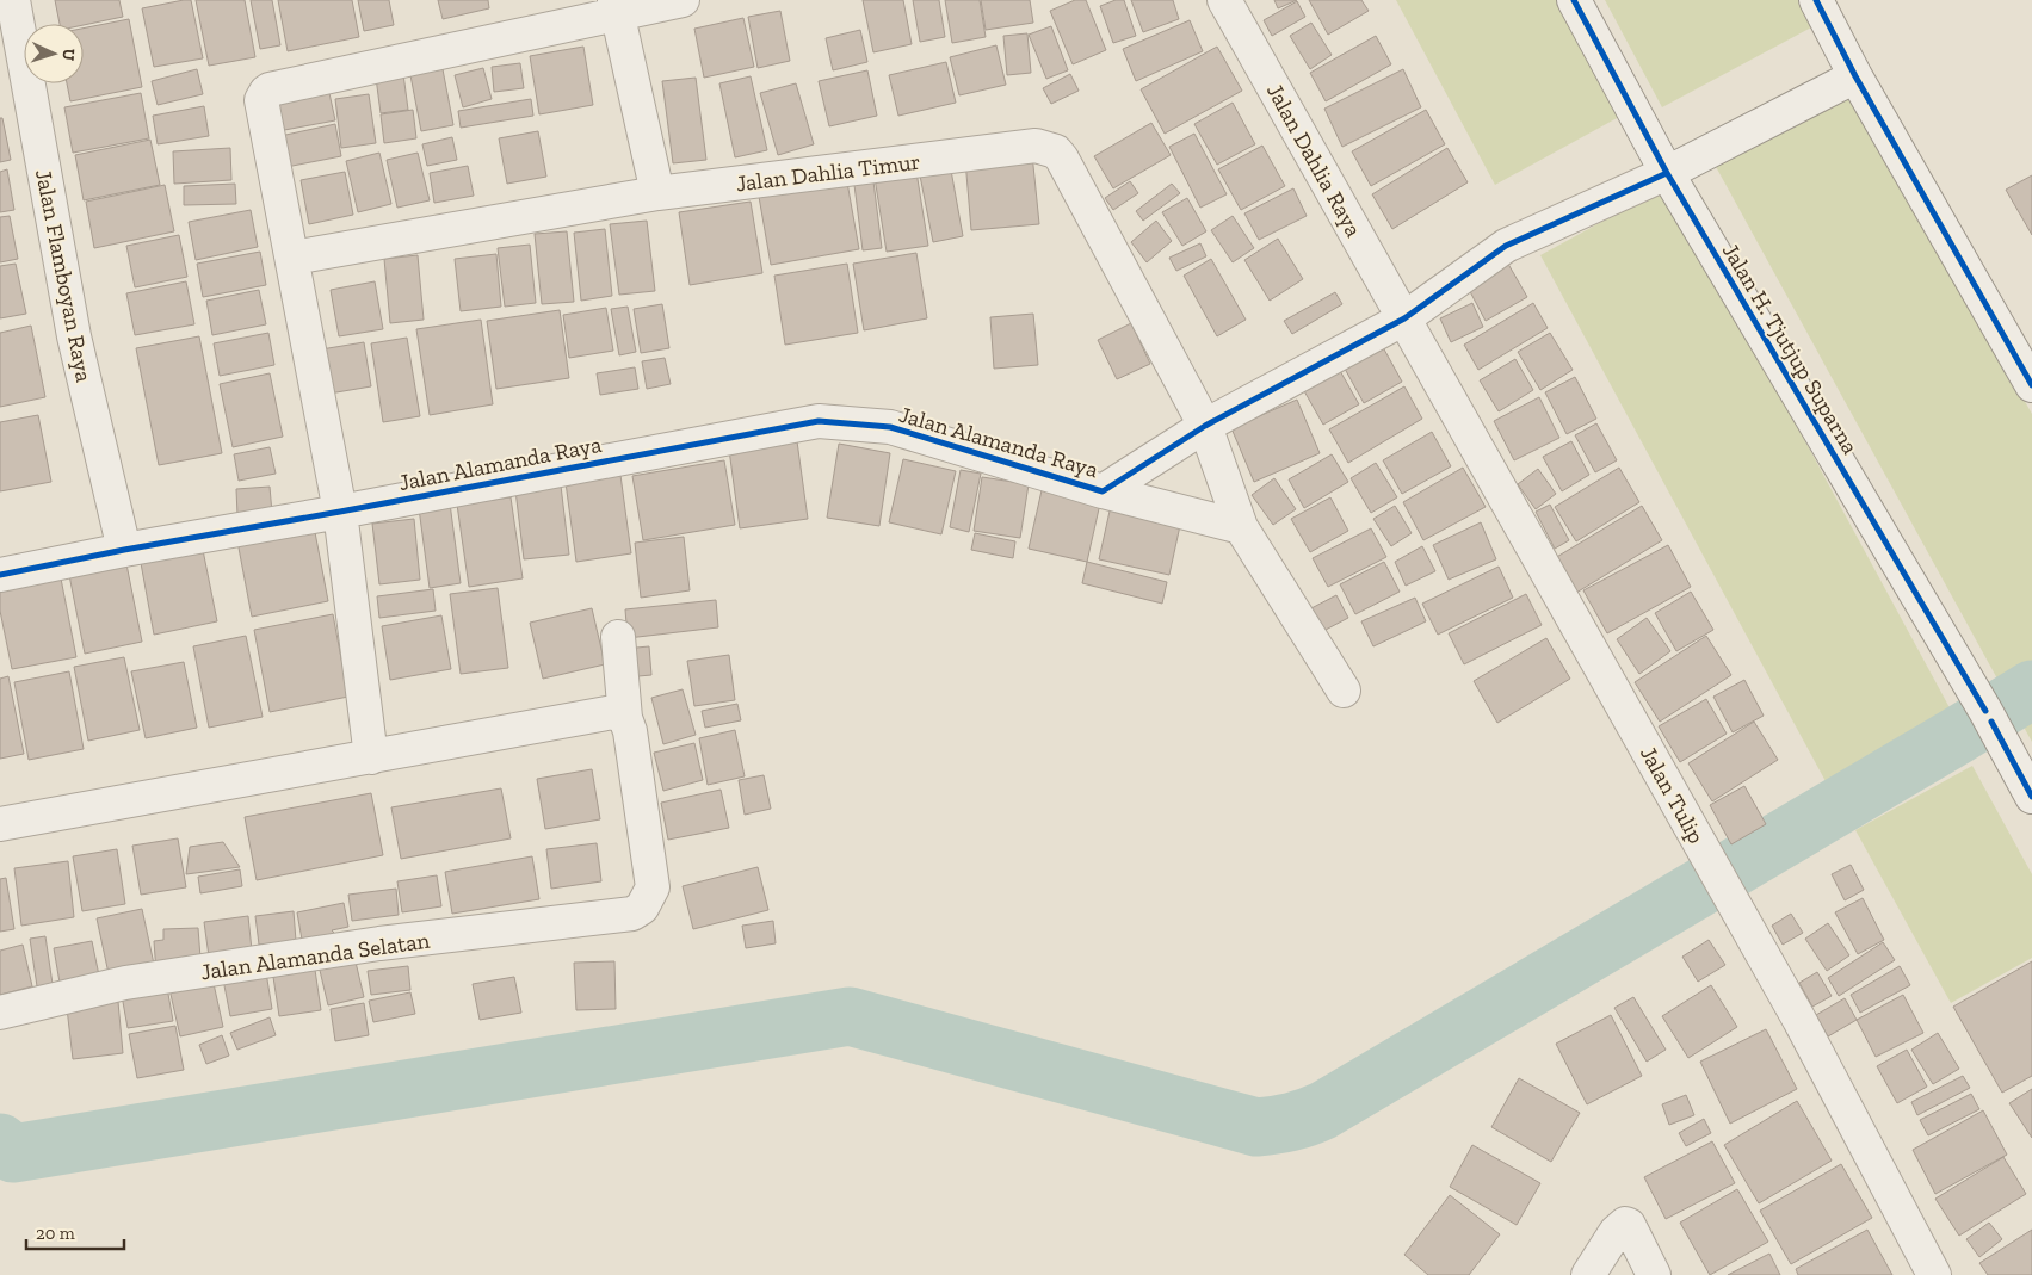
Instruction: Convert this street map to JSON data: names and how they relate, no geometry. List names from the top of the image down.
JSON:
{
  "streets": {
    "street": [
      "Jalan Dahlia Raya",
      "Jalan Dahlia Timur",
      "Jalan Flamboyan Raya",
      "Jalan H. Tjutjup Suparna",
      "Jalan Alamanda Raya",
      "Jalan Tulip",
      "Jalan Alamanda Selatan"
    ]
  },
  "crossings": [
    ["Jalan Dahlia Raya", "Jalan Alamanda Raya"],
    ["Jalan Dahlia Raya", "Jalan Tulip"],
    ["Jalan Dahlia Timur", "Jalan Alamanda Raya"],
    ["Jalan Flamboyan Raya", "Jalan Alamanda Raya"],
    ["Jalan H. Tjutjup Suparna", "Jalan Alamanda Raya"],
    ["Jalan Alamanda Raya", "Jalan Tulip"]
  ],
  "scale_bar": "20 m",
  "north": "right"
}
